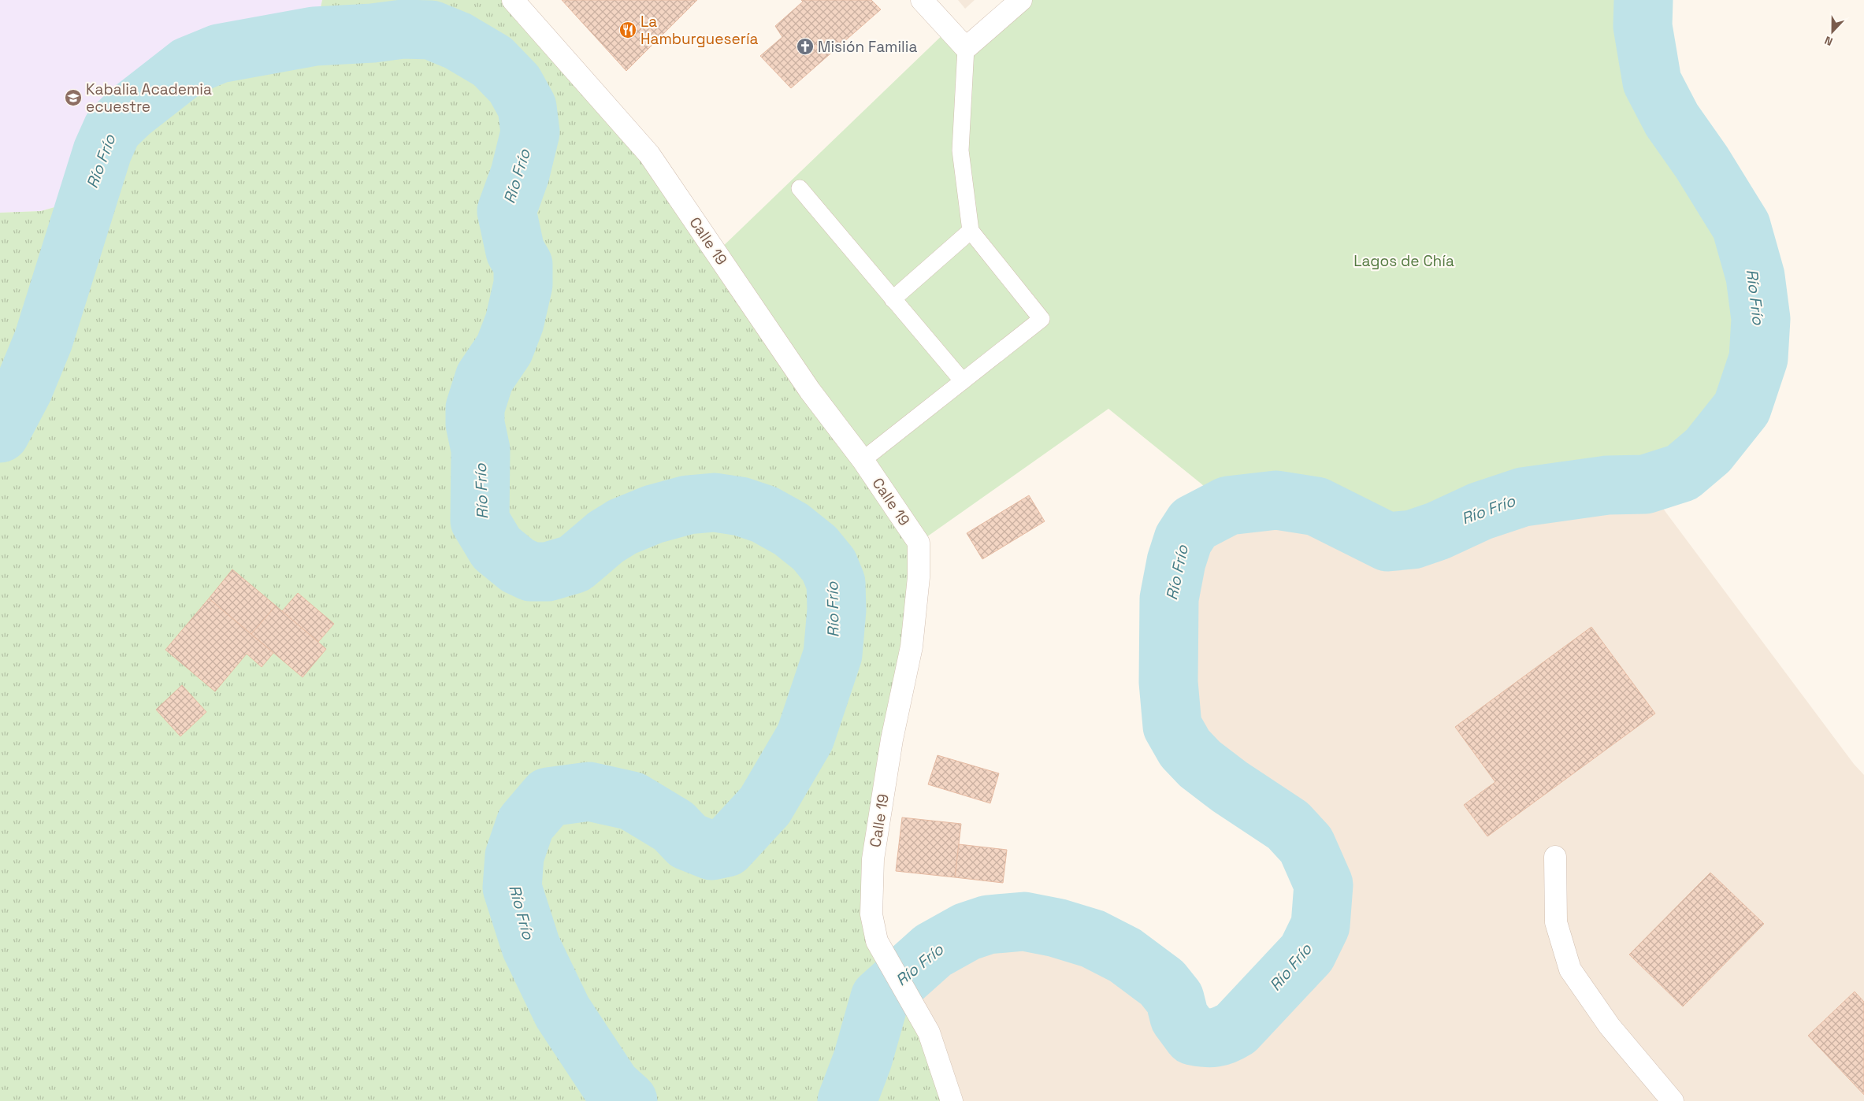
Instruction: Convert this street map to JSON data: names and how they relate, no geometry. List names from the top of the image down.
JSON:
{
  "streets": {
    "street": ["Calle 19"]
  },
  "water": ["Río Frío"],
  "parks": ["Lagos de Chía"],
  "places": {
    "restaurant": ["La Hamburguesería"],
    "church": ["Misión Familia"],
    "school or university": ["Kabalia Academia ecuestre"]
  },
  "north": "bottom"
}
